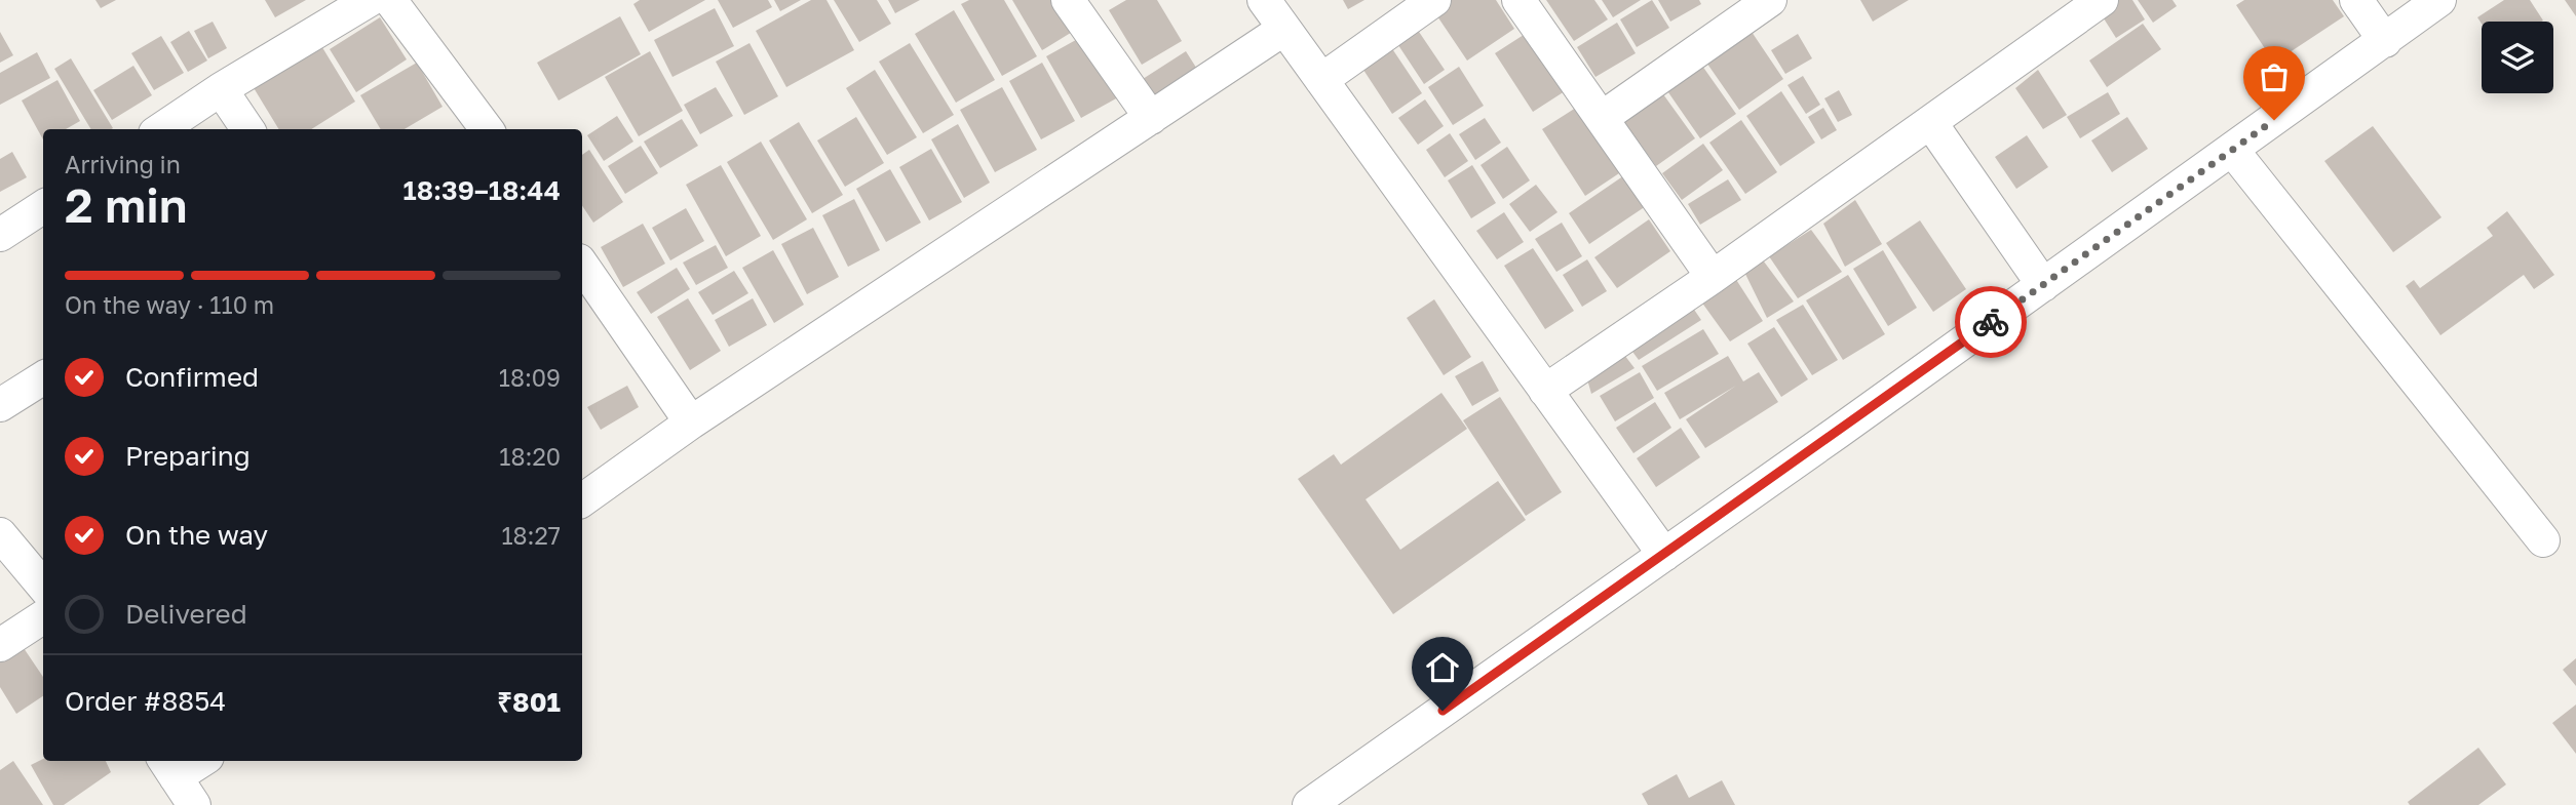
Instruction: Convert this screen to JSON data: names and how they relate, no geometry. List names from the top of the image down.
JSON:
{
  "page": {
    "heading": ["2 min", "Arriving in", "18:39–18:44"],
    "panel": ["Order #8854", "₹801"],
    "bar": "On the way · 110 m",
    "list": [
      ["Confirmed", "18:09"],
      ["Preparing", "18:20"],
      ["On the way", "18:27"],
      "Delivered"
    ]
  }
}
